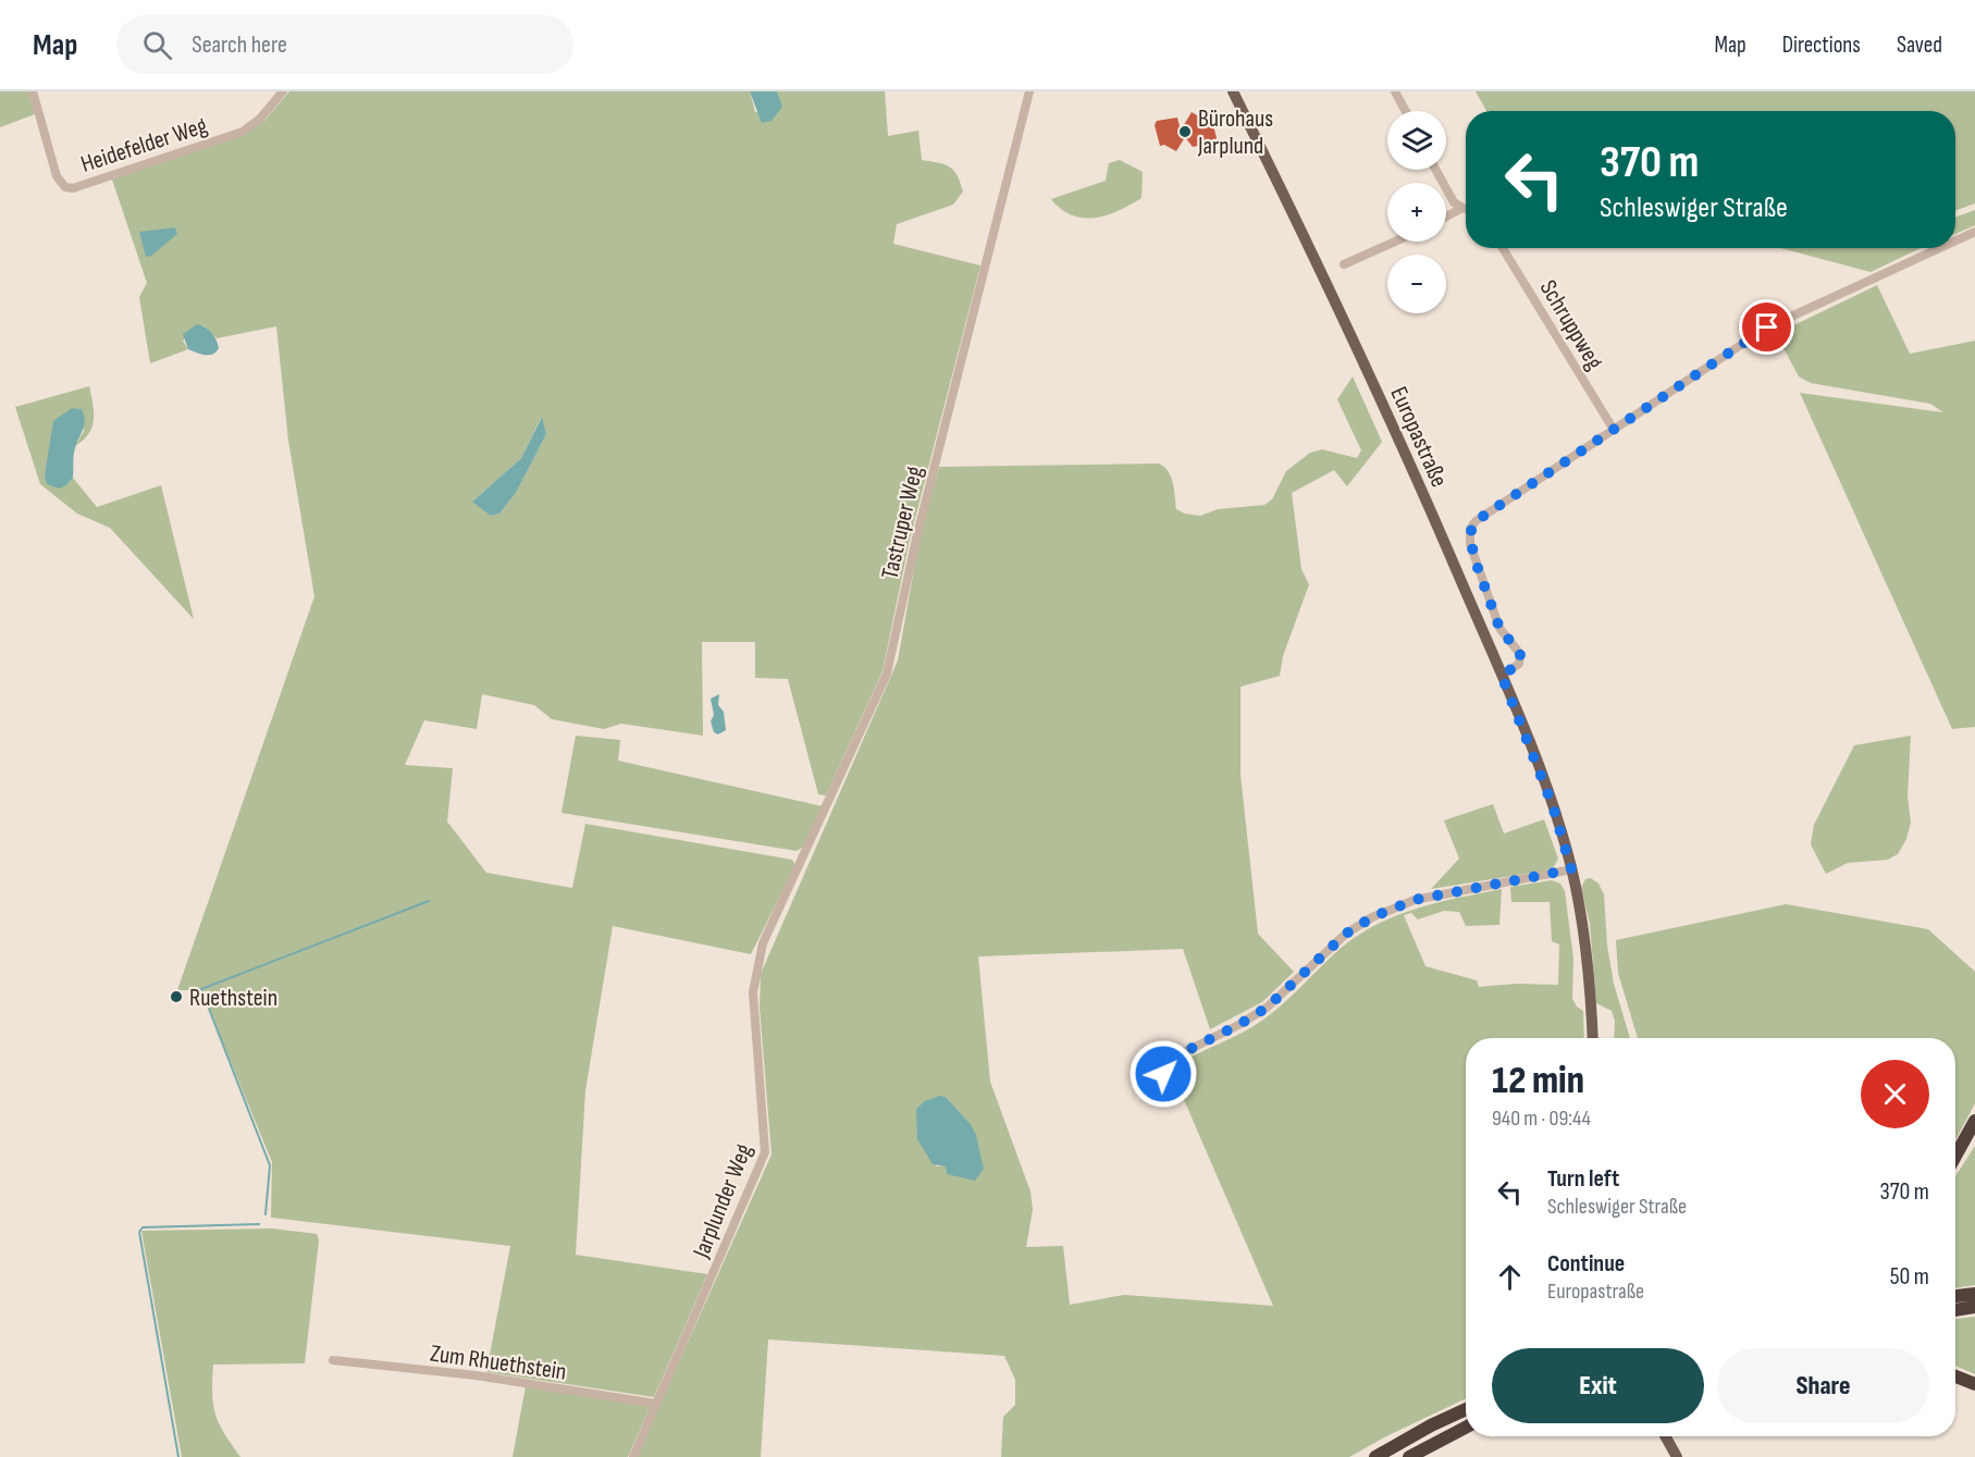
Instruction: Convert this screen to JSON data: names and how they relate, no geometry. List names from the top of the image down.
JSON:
{
  "streets": {
    "main road": ["Europastraße"],
    "street": [
      "Heidefelder Weg",
      "Schruppweg",
      "Tastruper Weg",
      "Jarplunder Weg",
      "Zum Rhuethstein"
    ]
  },
  "crossings": [
    ["Tastruper Weg", "Jarplunder Weg"],
    ["Jarplunder Weg", "Zum Rhuethstein"]
  ],
  "places": ["Bürohaus Jarplund", "Ruethstein"],
  "page": {
    "header": "Map",
    "search": "Search here",
    "nav": ["Map", "Directions", "Saved"],
    "map_buttons": ["+", "−"],
    "turn": ["370 m", "Schleswiger Straße"],
    "heading": ["12 min", "940 m · 09:44"],
    "list": [
      {
        "name": "Turn left",
        "note": "Schleswiger Straße",
        "value": "370 m"
      },
      {
        "name": "Continue",
        "note": "Europastraße",
        "value": "50 m"
      }
    ],
    "buttons": ["Exit", "Share"]
  }
}
